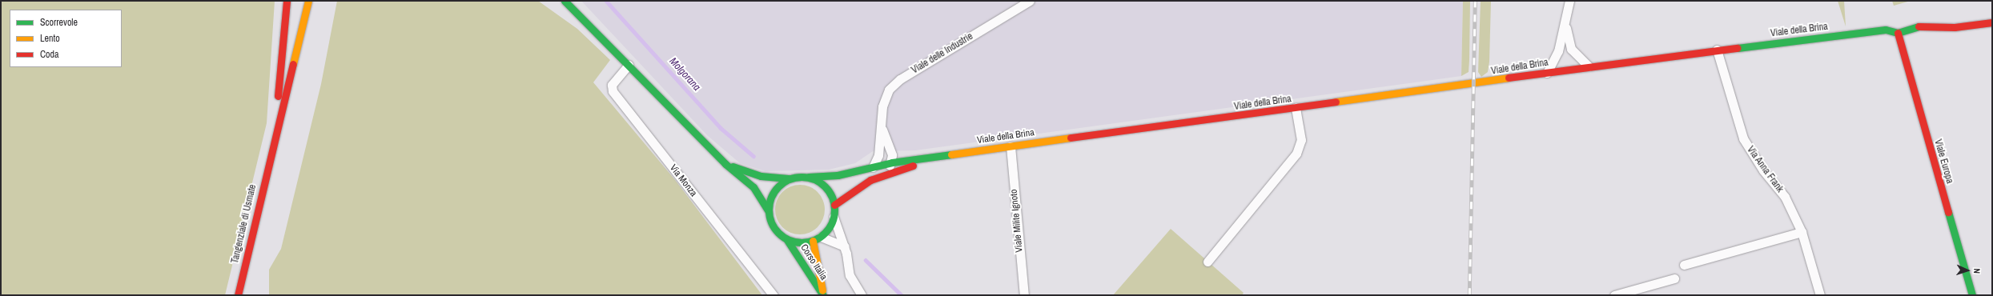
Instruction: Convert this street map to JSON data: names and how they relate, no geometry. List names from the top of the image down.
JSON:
{
  "streets": {
    "street": [
      "Viale della Brina",
      "Viale delle Industrie",
      "Viale Europa",
      "Via Anna Frank",
      "Via Monza",
      "Viale Milite Ignoto",
      "Tangenziale di Usmate",
      "Corso Italia"
    ]
  },
  "crossings": [
    ["Viale della Brina", "Viale delle Industrie"],
    ["Viale della Brina", "Viale Europa"],
    ["Viale della Brina", "Via Anna Frank"],
    ["Viale della Brina", "Viale Milite Ignoto"],
    ["Viale della Brina", "Corso Italia"]
  ],
  "water": ["Molgorana"],
  "legend": ["Scorrevole", "Lento", "Coda"],
  "north": "right"
}
